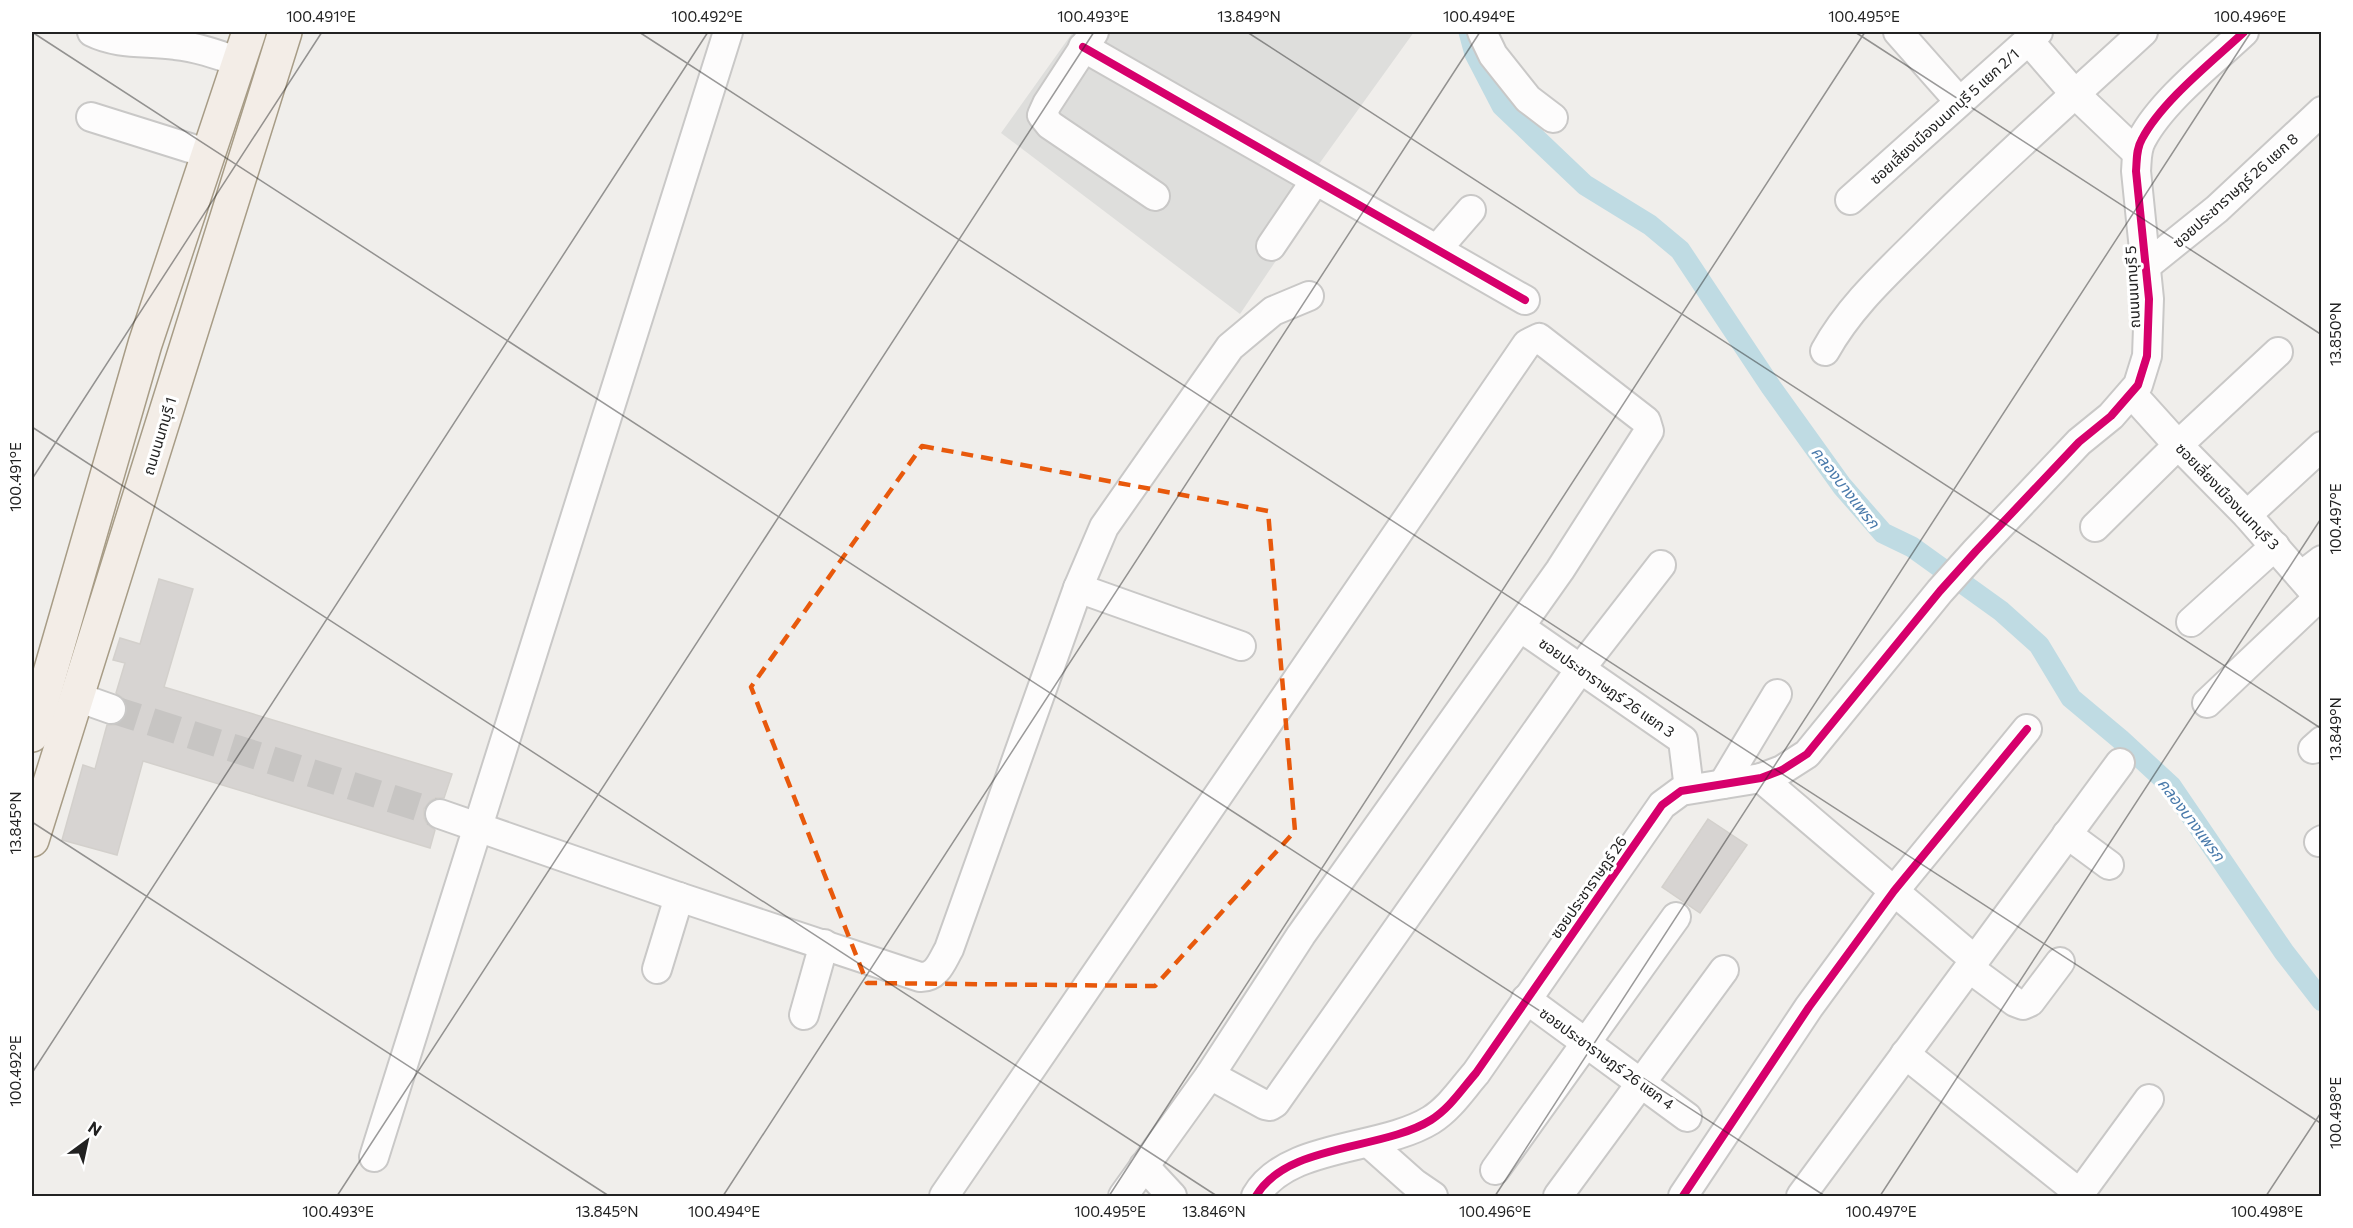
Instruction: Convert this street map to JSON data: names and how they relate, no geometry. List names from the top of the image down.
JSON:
{
  "streets": {
    "main road": ["ถนนนนทบุรี 1"],
    "street": [
      "ซอยเลี่ยงเมืองนนทบุรี 5 แยก 2/1",
      "ซอยประชาราษฎร์ 26 แยก 8",
      "ถนนนนทบุรี 5",
      "ซอยเลี่ยงเมืองนนทบุรี 3",
      "ซอยประชาราษฎร์ 26 แยก 3",
      "ซอยประชาราษฎร์ 26",
      "ซอยประชาราษฎร์ 26 แยก 4"
    ]
  },
  "crossings": [
    ["ซอยประชาราษฎร์ 26 แยก 8", "ถนนนนทบุรี 5"],
    ["ถนนนนทบุรี 5", "ซอยเลี่ยงเมืองนนทบุรี 3"],
    ["ถนนนนทบุรี 5", "ซอยประชาราษฎร์ 26"],
    ["ซอยประชาราษฎร์ 26 แยก 3", "ซอยประชาราษฎร์ 26"],
    ["ซอยประชาราษฎร์ 26", "ซอยประชาราษฎร์ 26 แยก 4"]
  ],
  "water": ["คลองบางแพรก"],
  "north": "top right",
  "coordinates": [
    "100.491°E",
    "100.492°E",
    "100.493°E",
    "13.849°N",
    "100.494°E",
    "100.495°E",
    "100.496°E",
    "13.850°N",
    "100.497°E",
    "13.845°N",
    "100.498°E",
    "13.846°N"
  ]
}
